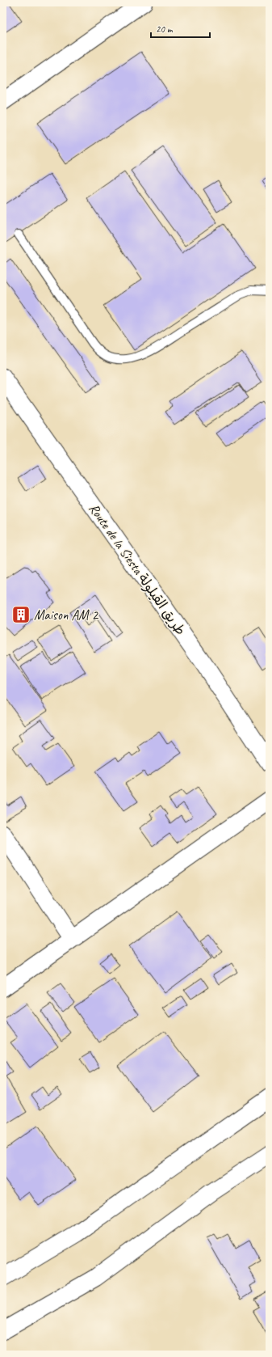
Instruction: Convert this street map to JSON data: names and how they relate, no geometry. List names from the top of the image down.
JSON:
{
  "streets": {
    "street": ["Route de la Siesta طريق القيلولة"]
  },
  "places": {
    "building": ["Maison AM 2"]
  },
  "scale_bar": "20 m"
}
